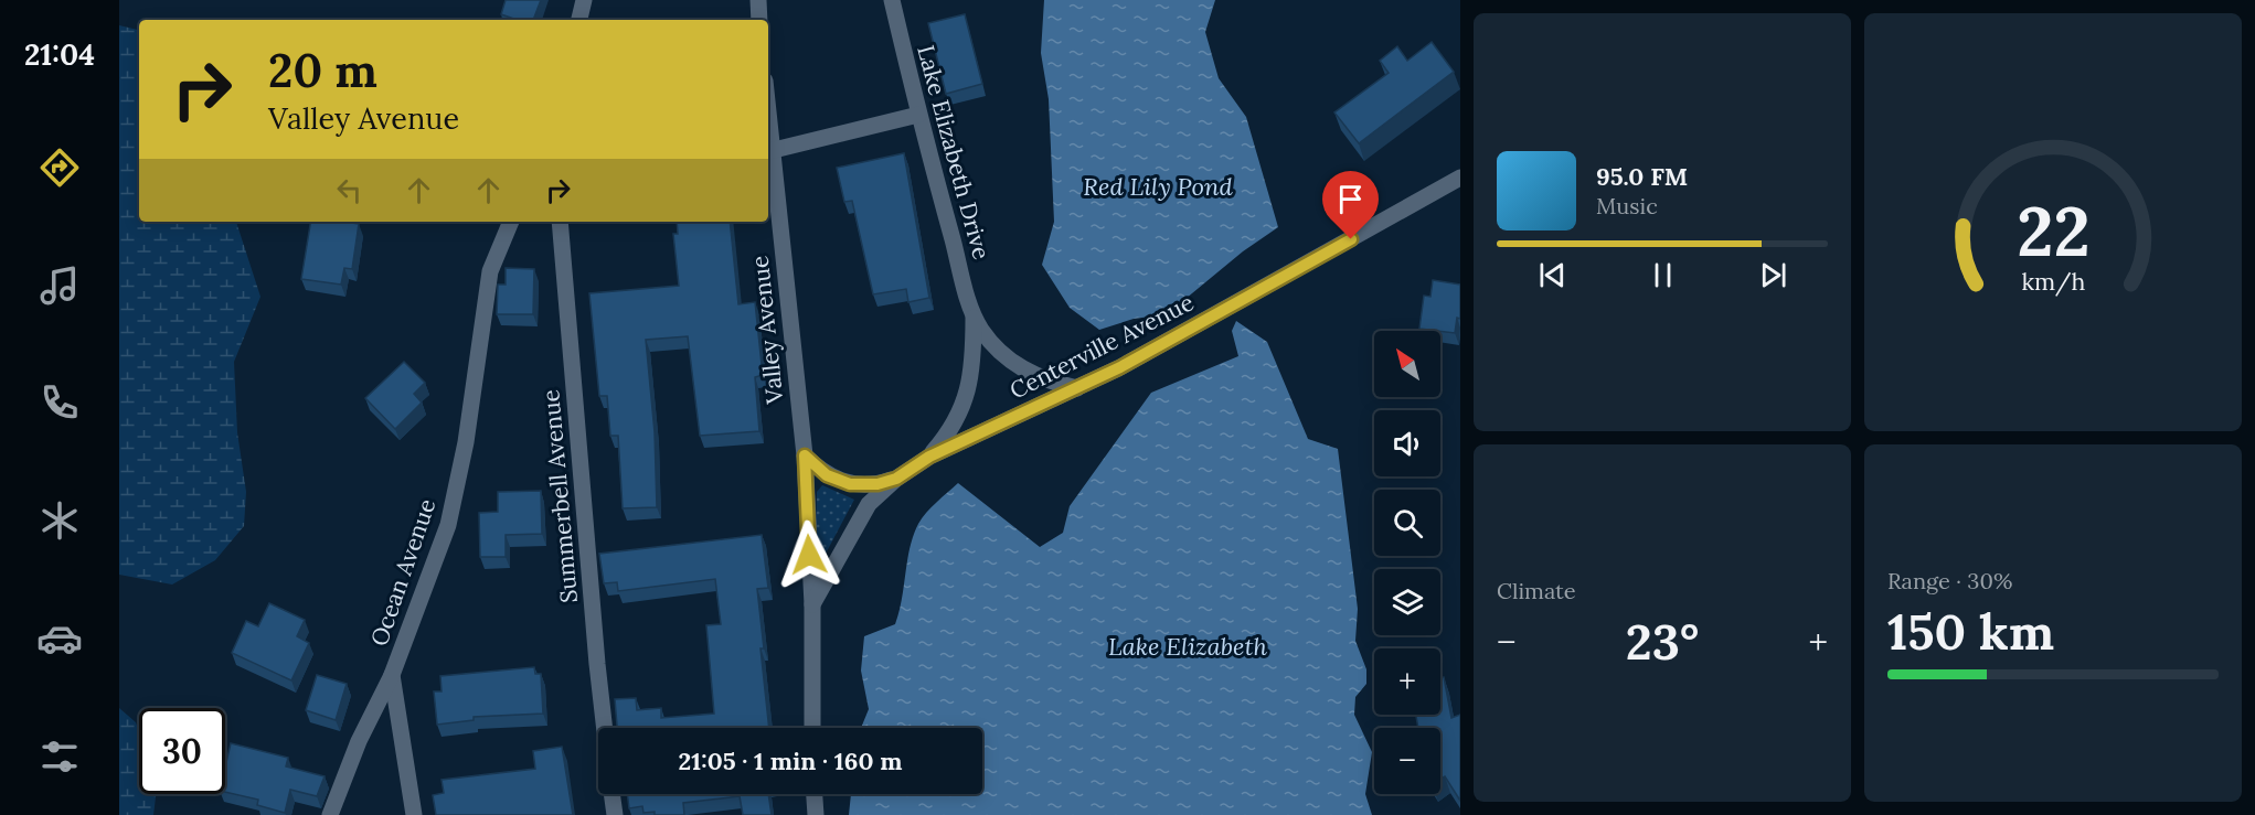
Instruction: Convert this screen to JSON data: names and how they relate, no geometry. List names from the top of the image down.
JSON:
{
  "streets": {
    "street": [
      "Lake Elizabeth Drive",
      "Valley Avenue",
      "Centerville Avenue",
      "Summerbell Avenue",
      "Ocean Avenue"
    ]
  },
  "crossings": [
    ["Lake Elizabeth Drive", "Centerville Avenue"],
    ["Valley Avenue", "Centerville Avenue"]
  ],
  "water": ["Red Lily Pond", "Lake Elizabeth"],
  "north": "top left",
  "page": {
    "tabs": "21:04",
    "turn": ["20 m", "Valley Avenue"],
    "song": ["95.0 FM", "Music"],
    "map_buttons": ["+", "−"],
    "tile": [
      "Climate",
      ["Range · 30%", "150 km"]
    ],
    "heat": ["−", "23°", "+"],
    "limit": "30",
    "trip": "21:05 · 1 min · 160 m",
    "gauge": ["22", "km/h"]
  }
}
